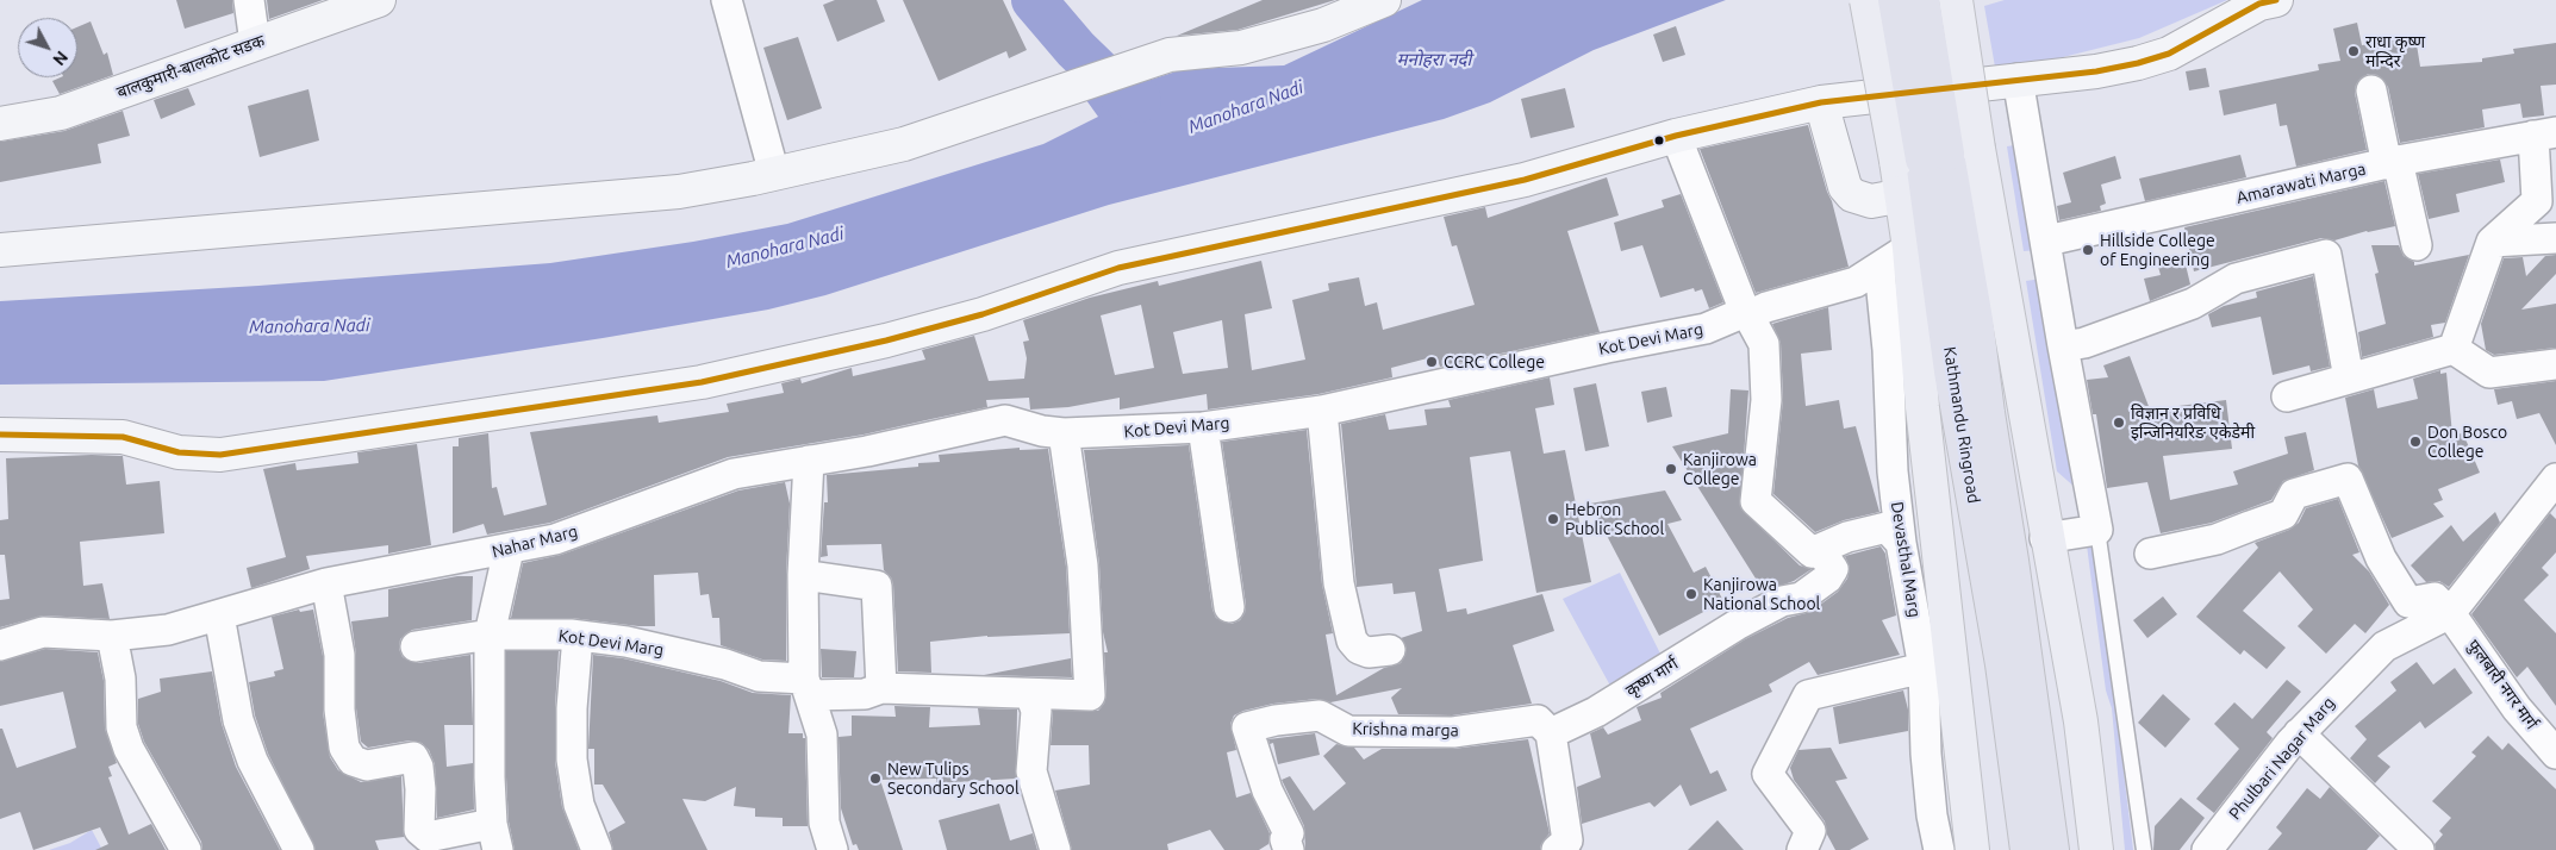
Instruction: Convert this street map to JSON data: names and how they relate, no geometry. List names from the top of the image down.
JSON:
{
  "streets": {
    "highway": ["Kathmandu Ringroad"],
    "main road": ["बालकुमारी-बालकोट सडक"],
    "street": [
      "Amarawati Marga",
      "Kot Devi Marg",
      "Nahar Marg",
      "Devasthal Marg",
      "कृष्ण मार्ग",
      "फुलबारी नगर मार्ग",
      "Krishna marga",
      "Phulbari Nagar Marg"
    ]
  },
  "crossings": [
    ["Kot Devi Marg", "Nahar Marg"],
    ["Kot Devi Marg", "Devasthal Marg"],
    ["कृष्ण मार्ग", "Krishna marga"],
    ["फुलबारी नगर मार्ग", "Phulbari Nagar Marg"]
  ],
  "water": ["मनोहरा नदी", "Manohara Nadi"],
  "places": [
    "राधा कृष्ण मन्दिर",
    "Hillside College of Engineering",
    "CCRC College",
    "विज्ञान र प्रविधि इन्जिनियरिङ एकेडेमी",
    "Don Bosco College",
    "Kanjirowa College",
    "Hebron Public School",
    "Kanjirowa National School",
    "New Tulips Secondary School"
  ],
  "north": "bottom right"
}
